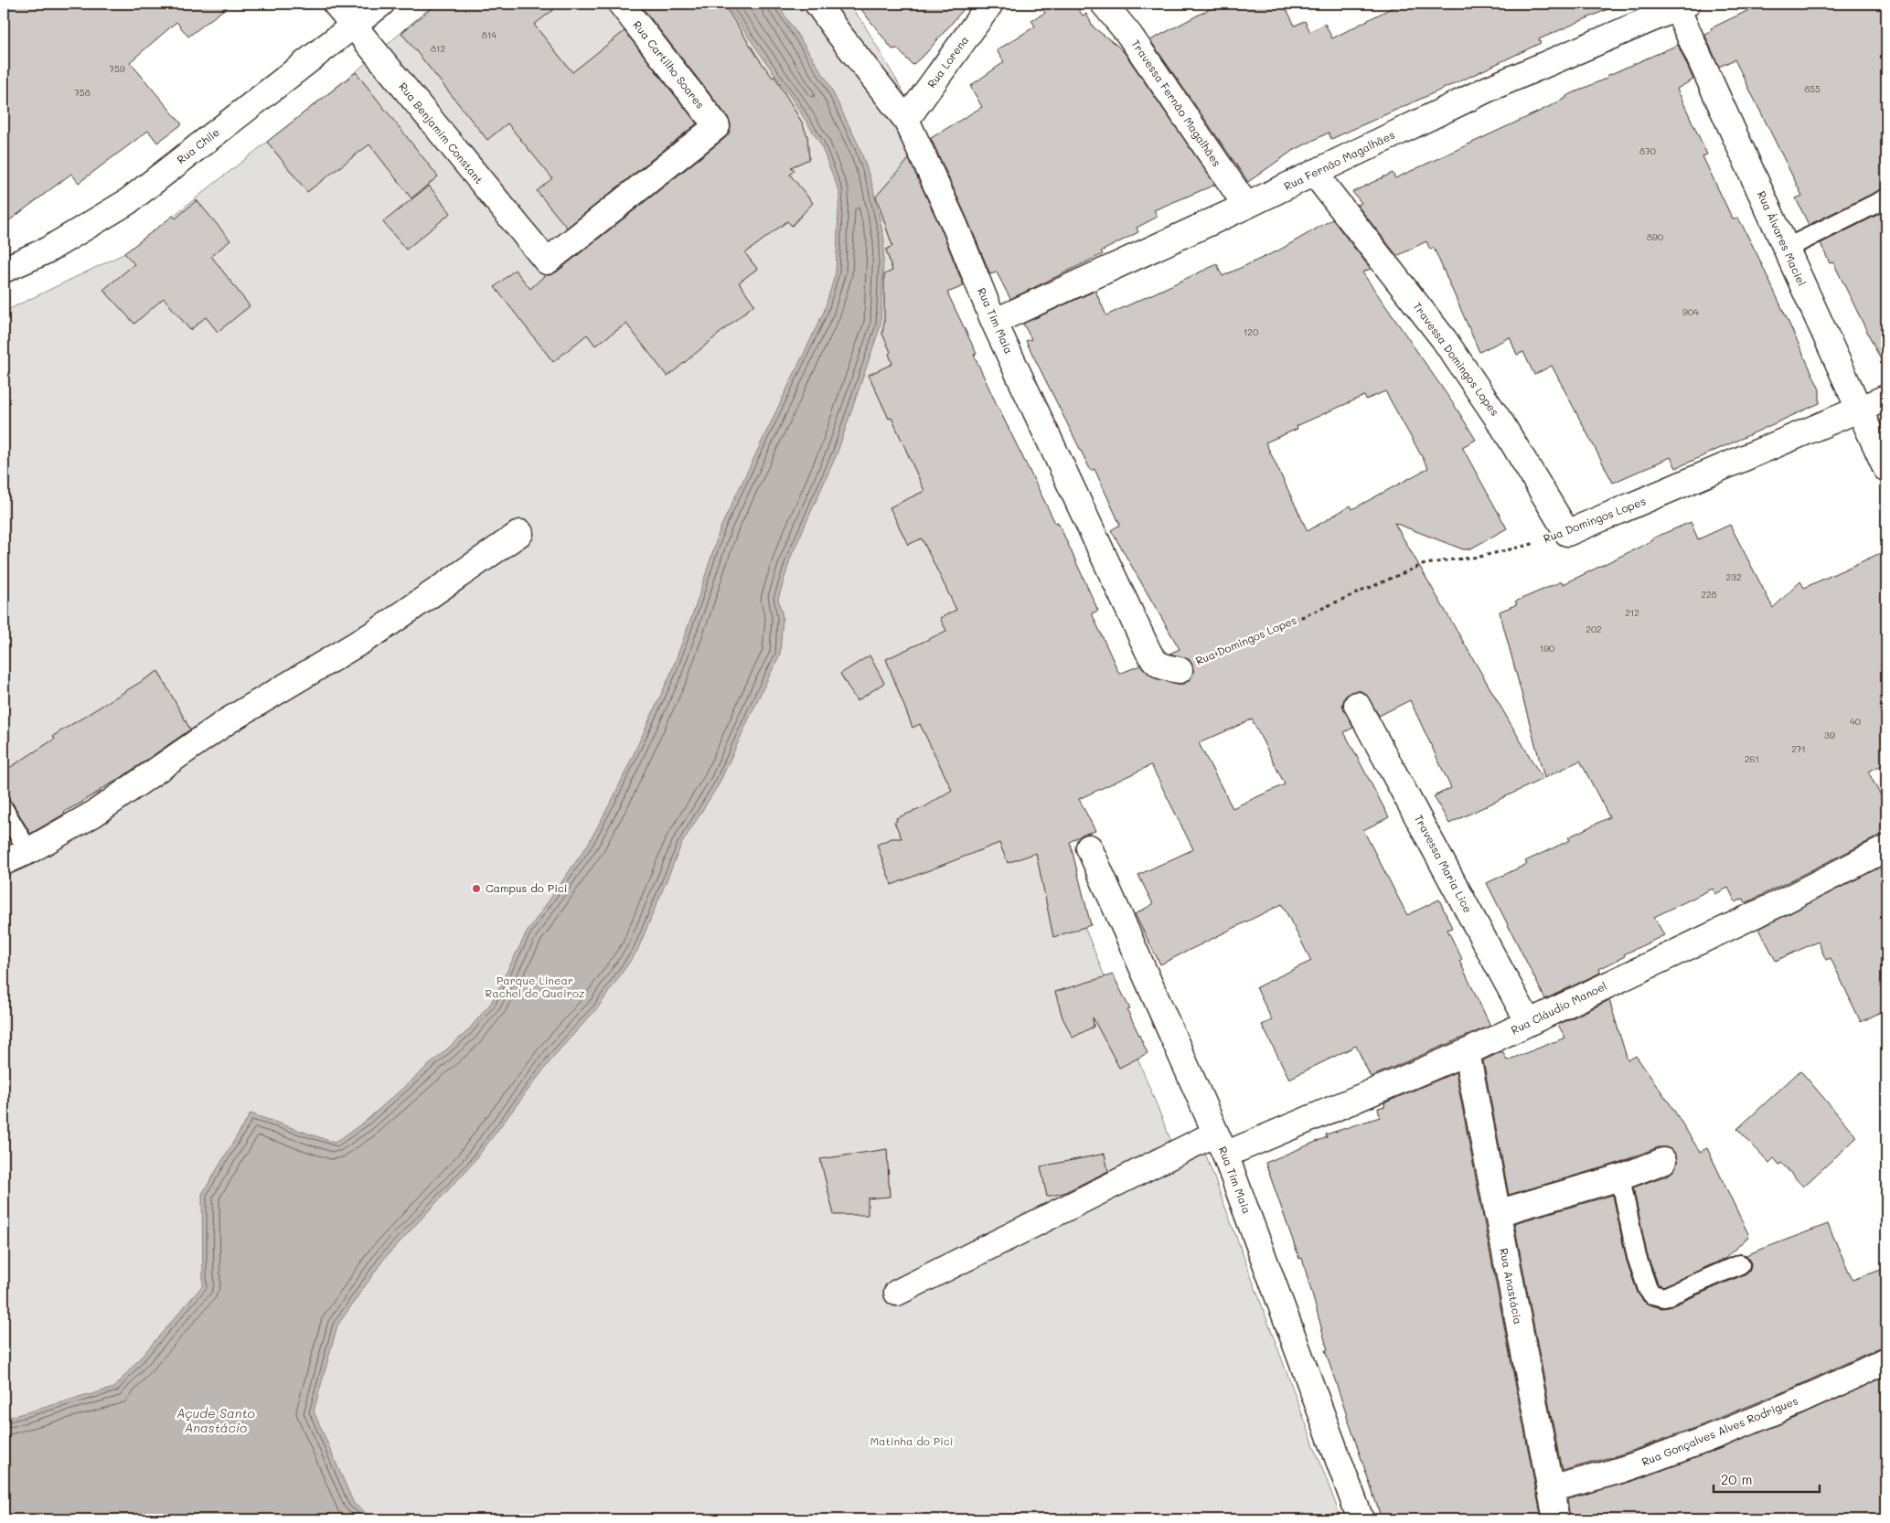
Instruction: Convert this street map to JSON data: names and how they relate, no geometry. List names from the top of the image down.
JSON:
{
  "streets": {
    "street": [
      "Rua Lorena",
      "Rua Cartilho Soares",
      "Travessa Fernão Magalhães",
      "Rua Benjamim Constant",
      "Rua Chile",
      "Rua Fernão Magalhães",
      "Rua Álvares Maciel",
      "Rua Tim Maia",
      "Travessa Domingos Lopes",
      "Rua Domingos Lopes",
      "Travessa Maria Lice",
      "Rua Cláudio Manoel",
      "Rua Anastácia",
      "Rua Gonçalves Alves Rodrigues"
    ]
  },
  "crossings": [
    ["Rua Lorena", "Rua Tim Maia"],
    ["Rua Cartilho Soares", "Rua Benjamim Constant"],
    ["Travessa Fernão Magalhães", "Rua Fernão Magalhães"],
    ["Rua Benjamim Constant", "Rua Chile"],
    ["Rua Fernão Magalhães", "Rua Álvares Maciel"],
    ["Rua Fernão Magalhães", "Rua Tim Maia"],
    ["Rua Fernão Magalhães", "Travessa Domingos Lopes"],
    ["Rua Álvares Maciel", "Rua Domingos Lopes"],
    ["Rua Tim Maia", "Rua Domingos Lopes"],
    ["Rua Tim Maia", "Rua Cláudio Manoel"],
    ["Travessa Domingos Lopes", "Rua Domingos Lopes"],
    ["Travessa Maria Lice", "Rua Cláudio Manoel"],
    ["Rua Cláudio Manoel", "Rua Anastácia"],
    ["Rua Anastácia", "Rua Gonçalves Alves Rodrigues"]
  ],
  "water": ["Açude Santo Anastácio"],
  "parks": ["Parque Linear Rachel de Queiroz", "Matinha do Pici"],
  "places": ["Campus do Pici"],
  "house_numbers": [
    "814",
    "812",
    "759",
    "855",
    "758",
    "870",
    "890",
    "904",
    "120",
    "232",
    "228",
    "212",
    "202",
    "190",
    "40",
    "39",
    "271",
    "261"
  ],
  "scale_bar": "20 m"
}
